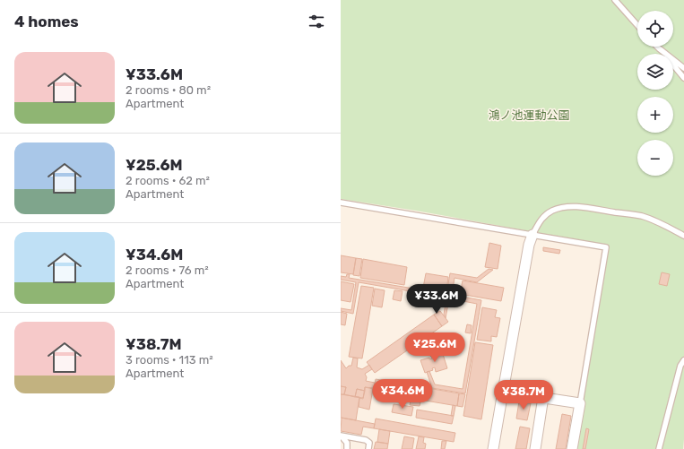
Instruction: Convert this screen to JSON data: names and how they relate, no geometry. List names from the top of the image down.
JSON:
{
  "parks": ["鴻ノ池運動公園"],
  "page": {
    "heading": "4 homes",
    "map_buttons": ["+", "−"],
    "list": [
      {
        "name": "¥33.6M",
        "note": "2 rooms · 80 m² · Apartment"
      },
      {
        "name": "¥25.6M",
        "note": "2 rooms · 62 m² · Apartment"
      },
      {
        "name": "¥34.6M",
        "note": "2 rooms · 76 m² · Apartment"
      },
      {
        "name": "¥38.7M",
        "note": "3 rooms · 113 m² · Apartment"
      }
    ],
    "price": [
      "¥33.6M",
      "¥25.6M",
      "¥34.6M",
      "¥38.7M"
    ]
  }
}
